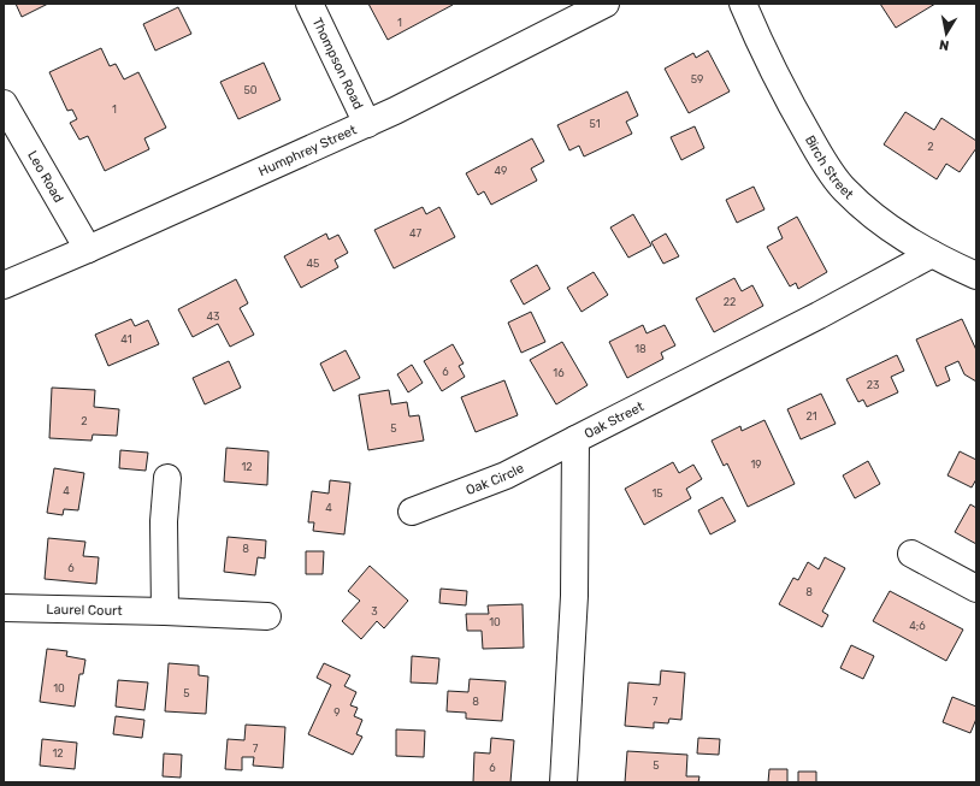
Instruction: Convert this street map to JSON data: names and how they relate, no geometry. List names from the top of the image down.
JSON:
{
  "streets": {
    "street": [
      "Thompson Road",
      "Humphrey Street",
      "Birch Street",
      "Leo Road",
      "Oak Street",
      "Oak Circle",
      "Laurel Court"
    ]
  },
  "crossings": [
    ["Thompson Road", "Humphrey Street"],
    ["Humphrey Street", "Leo Road"],
    ["Birch Street", "Oak Street"],
    ["Oak Street", "Oak Circle"]
  ],
  "house_numbers": [
    "1",
    "59",
    "50",
    "1",
    "51",
    "2",
    "49",
    "47",
    "45",
    "22",
    "43",
    "41",
    "18",
    "6",
    "16",
    "23",
    "21",
    "2",
    "5",
    "19",
    "12",
    "4",
    "15",
    "4",
    "8",
    "6",
    "8",
    "3",
    "10",
    "4;6",
    "10",
    "5",
    "8",
    "7",
    "9",
    "7",
    "12",
    "5",
    "6"
  ],
  "north": "bottom"
}
